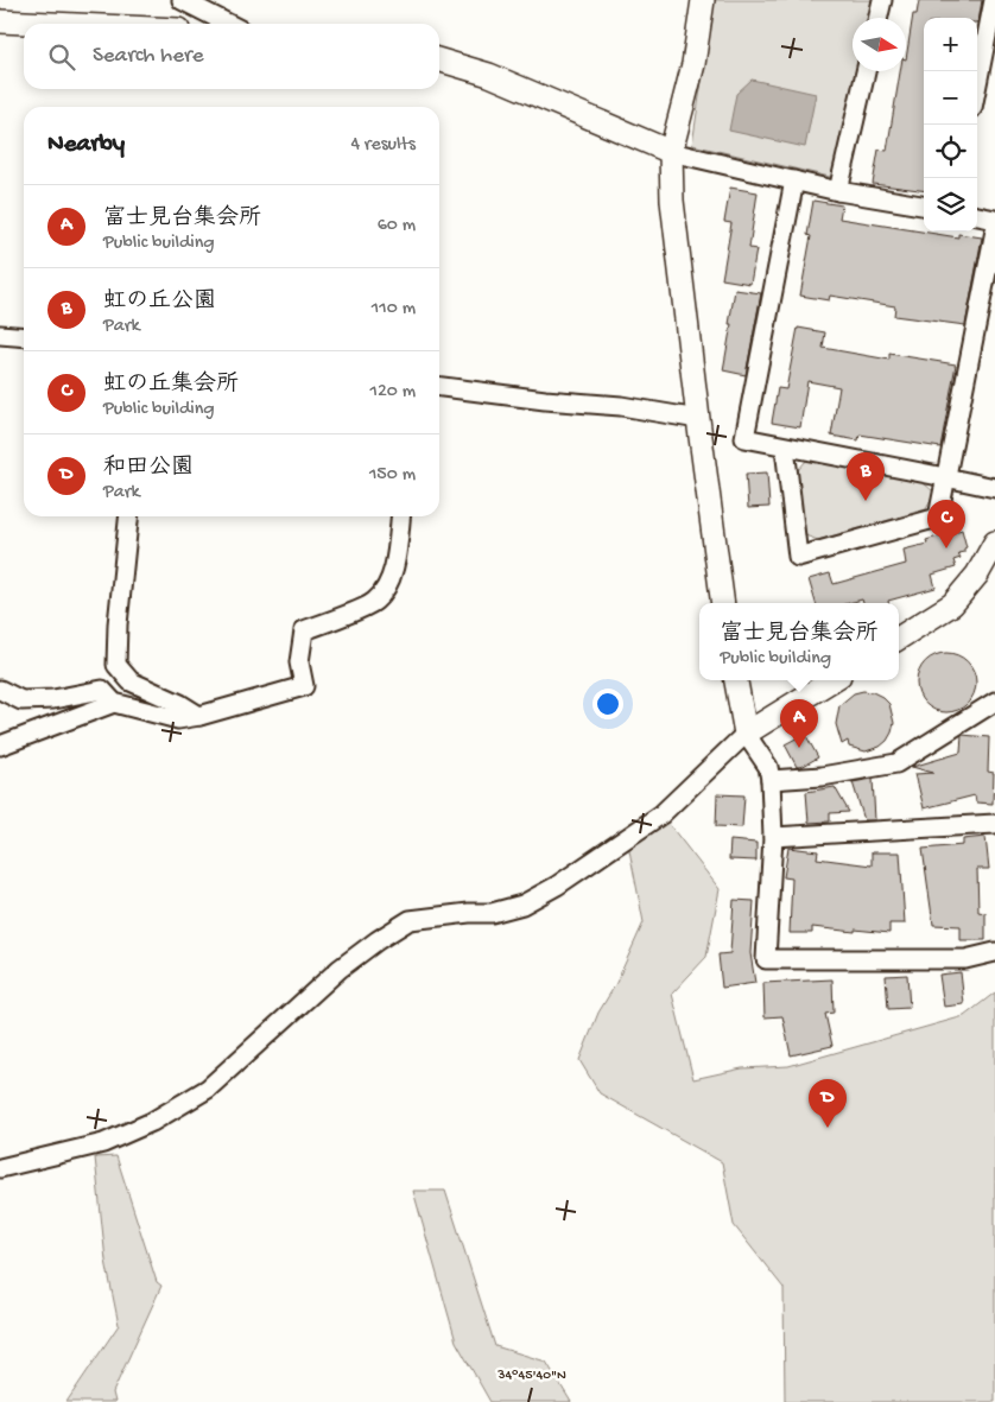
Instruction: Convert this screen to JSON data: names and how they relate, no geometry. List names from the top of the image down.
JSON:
{
  "north": "right",
  "page": {
    "map_buttons": ["+", "−"],
    "search": "Search here",
    "heading": ["Nearby", "4 results"],
    "list": [
      {
        "mark": "A",
        "name": "富士見台集会所",
        "note": "Public building",
        "value": "60 m"
      },
      {
        "mark": "B",
        "name": "虹の丘公園",
        "note": "Park",
        "value": "110 m"
      },
      {
        "mark": "C",
        "name": "虹の丘集会所",
        "note": "Public building",
        "value": "120 m"
      },
      {
        "mark": "D",
        "name": "和田公園",
        "note": "Park",
        "value": "150 m"
      }
    ],
    "pins": [
      "B",
      "C",
      "A",
      "D"
    ],
    "popup": ["富士見台集会所", "Public building"]
  },
  "coordinates": ["34°45'40\"N"]
}
